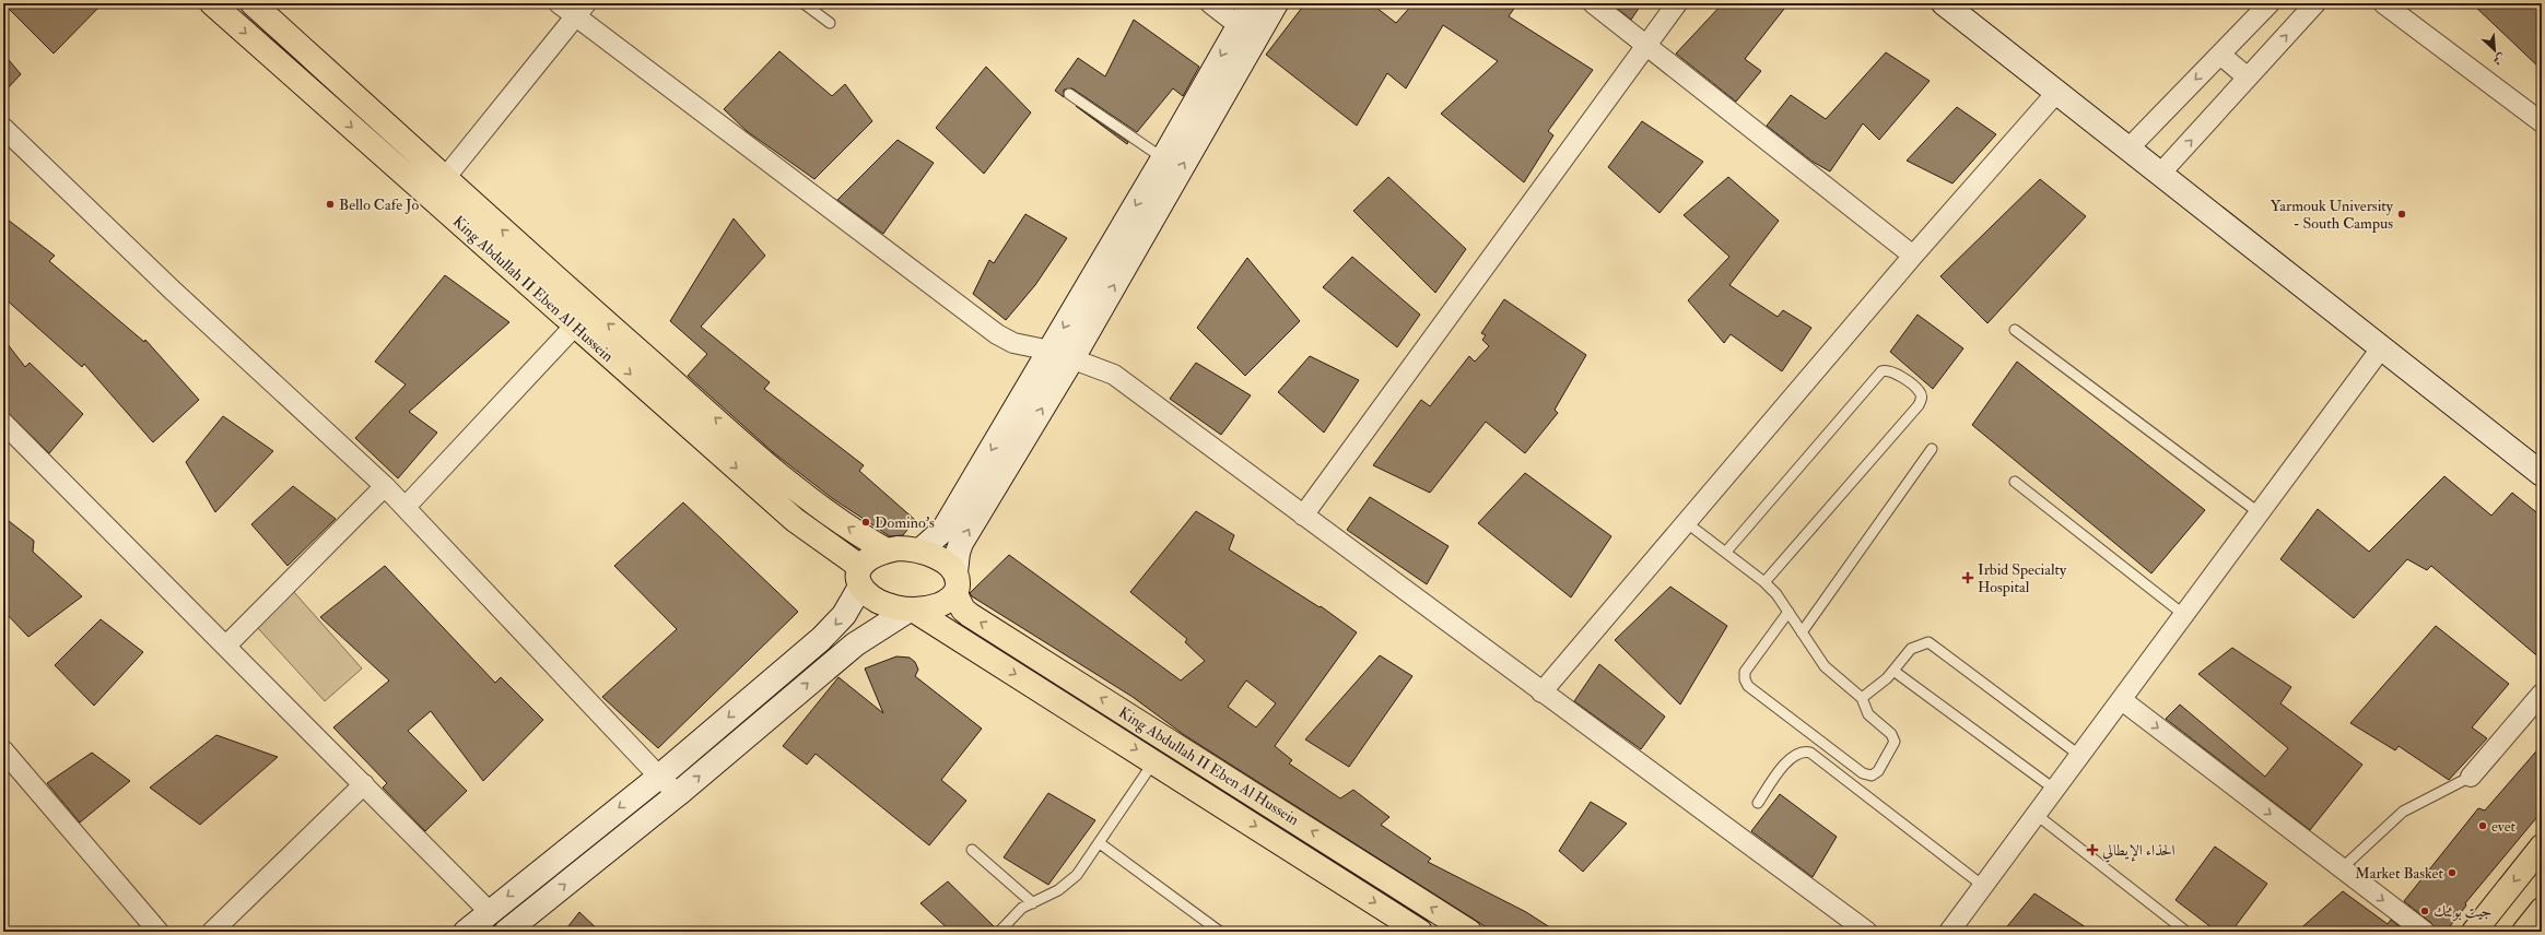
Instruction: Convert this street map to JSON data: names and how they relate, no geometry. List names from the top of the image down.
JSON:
{
  "streets": {
    "main road": ["King Abdullah II Eben Al Hussein"]
  },
  "places": {
    "other": [
      "Bello Cafe Jo",
      "Yarmouk University - South Campus",
      "Domino's",
      "evet",
      "Market Basket",
      "جيت بوئتك"
    ],
    "health": ["Irbid Specialty Hospital", "الحذاء الإيطالي"]
  },
  "north": "bottom right"
}
